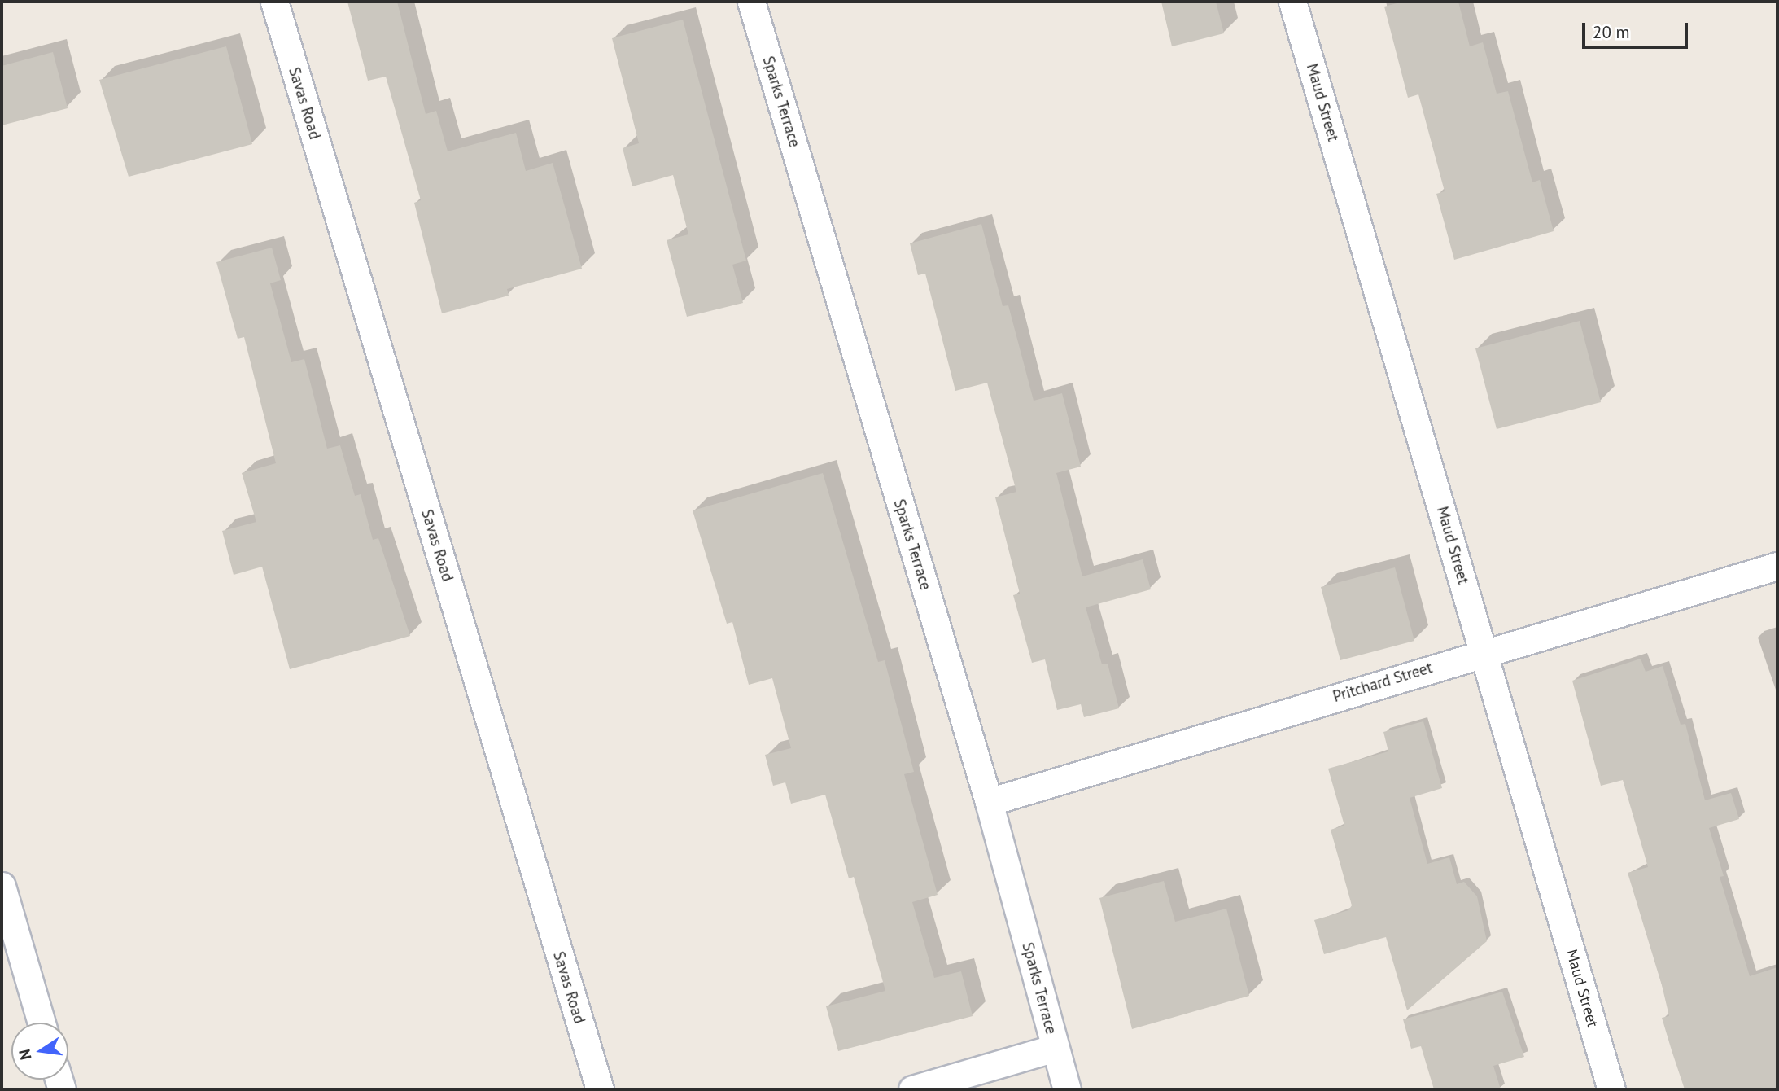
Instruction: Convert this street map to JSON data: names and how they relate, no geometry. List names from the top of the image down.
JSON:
{
  "streets": {
    "street": [
      "Sparks Terrace",
      "Maud Street",
      "Savas Road",
      "Pritchard Street"
    ]
  },
  "crossings": [
    ["Sparks Terrace", "Pritchard Street"],
    ["Maud Street", "Pritchard Street"]
  ],
  "scale_bar": "20 m",
  "north": "left"
}
